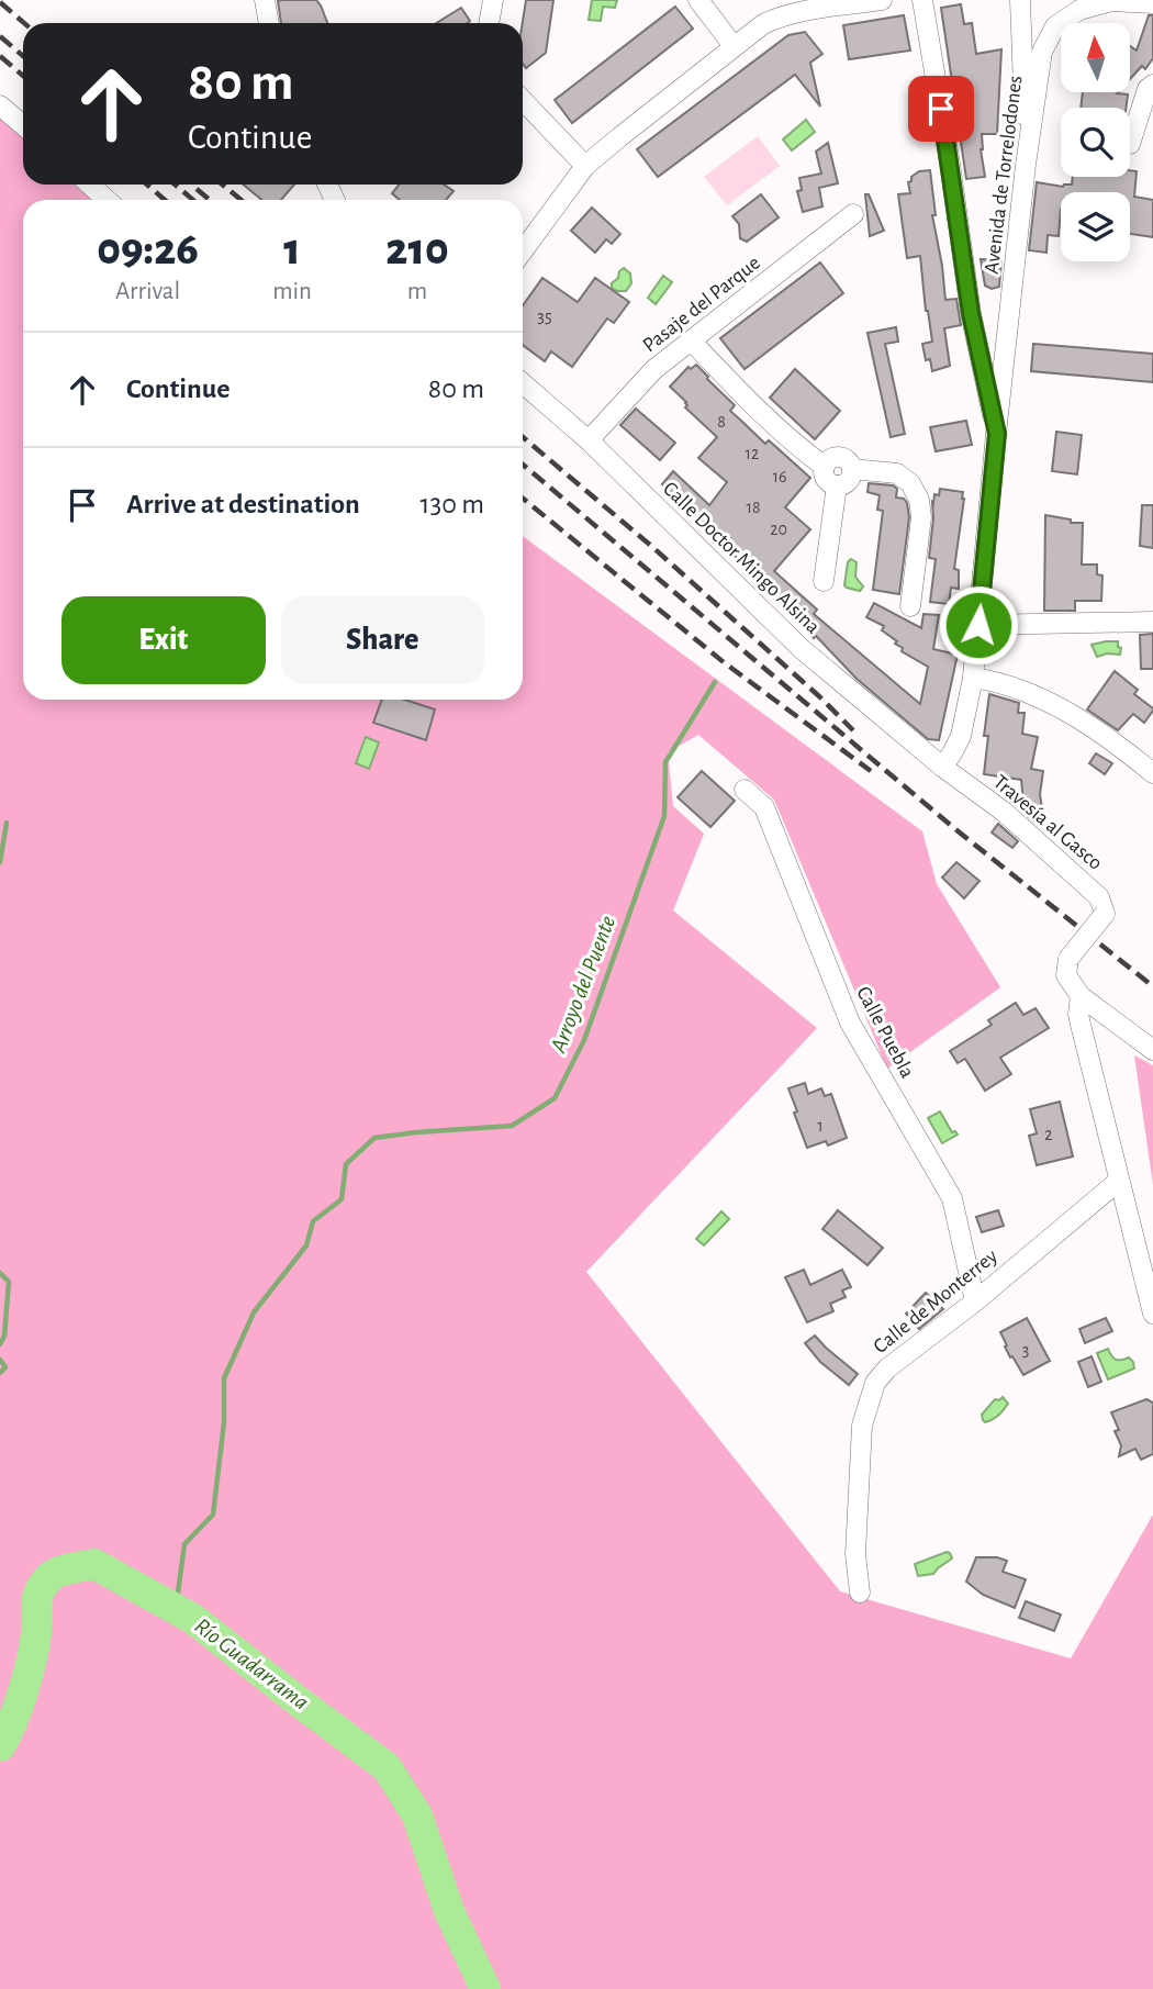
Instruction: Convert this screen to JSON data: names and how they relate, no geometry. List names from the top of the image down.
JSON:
{
  "streets": {
    "street": [
      "Avenida de Torrelodones",
      "Pasaje del Parque",
      "Calle Doctor Mingo Alsina",
      "Travesía al Gasco",
      "Calle Puebla",
      "Calle de Monterrey"
    ]
  },
  "crossings": [
    ["Avenida de Torrelodones", "Calle Doctor Mingo Alsina"],
    ["Avenida de Torrelodones", "Travesía al Gasco"],
    ["Pasaje del Parque", "Calle Doctor Mingo Alsina"],
    ["Calle Doctor Mingo Alsina", "Travesía al Gasco"],
    ["Calle Puebla", "Calle de Monterrey"]
  ],
  "water": ["Arroyo del Puente", "Río Guadarrama"],
  "house_numbers": [
    "35",
    "8",
    "12",
    "16",
    "18",
    "20",
    "1",
    "2",
    "3"
  ],
  "north": "top",
  "page": {
    "turn": ["80 m", "Continue"],
    "eta": [
      "09:26",
      "Arrival",
      "1",
      "min",
      "210",
      "m"
    ],
    "list": [
      {
        "name": "Continue",
        "value": "80 m"
      },
      {
        "name": "Arrive at destination",
        "value": "130 m"
      }
    ],
    "buttons": ["Exit", "Share"]
  }
}
